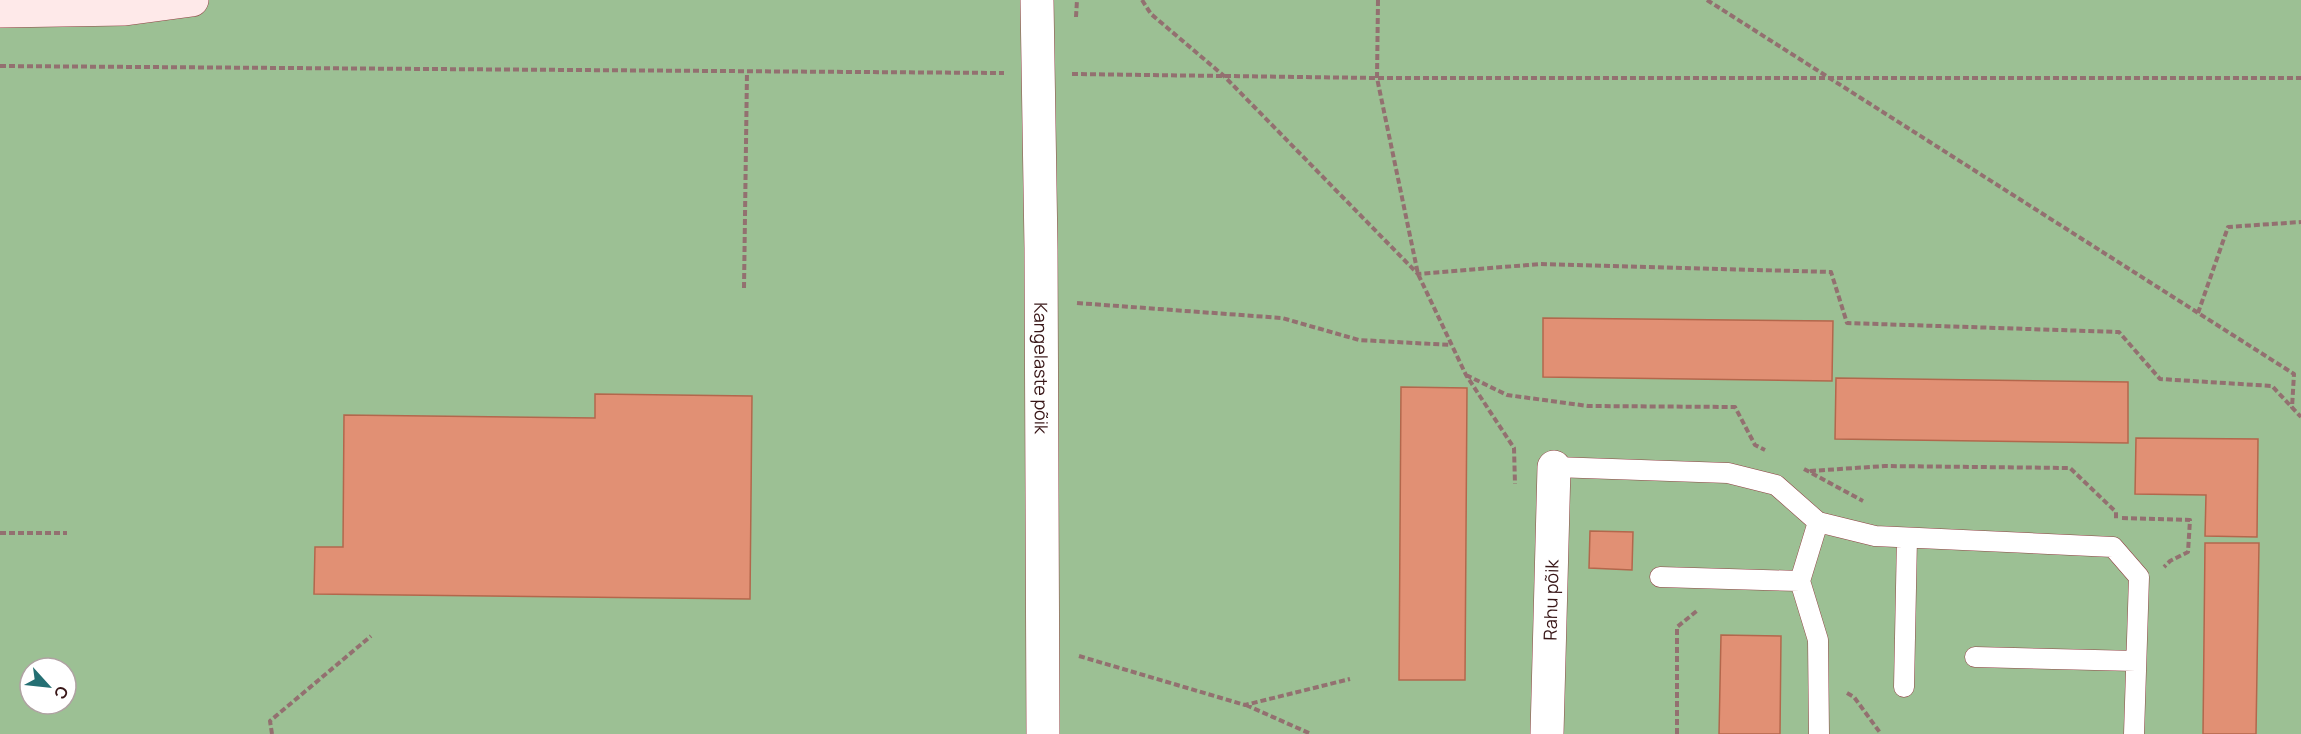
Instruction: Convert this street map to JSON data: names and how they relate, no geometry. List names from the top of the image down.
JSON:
{
  "streets": {
    "street": ["Kangelaste põik", "Rahu põik"]
  },
  "north": "bottom right"
}
